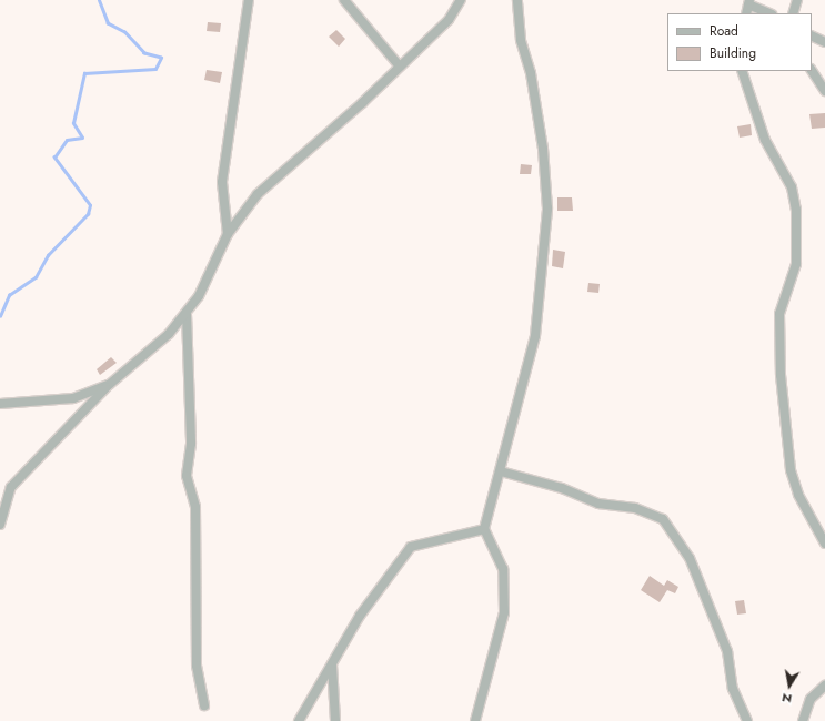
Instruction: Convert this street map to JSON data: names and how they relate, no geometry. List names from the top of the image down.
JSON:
{
  "legend": ["Road", "Building"],
  "north": "bottom"
}
